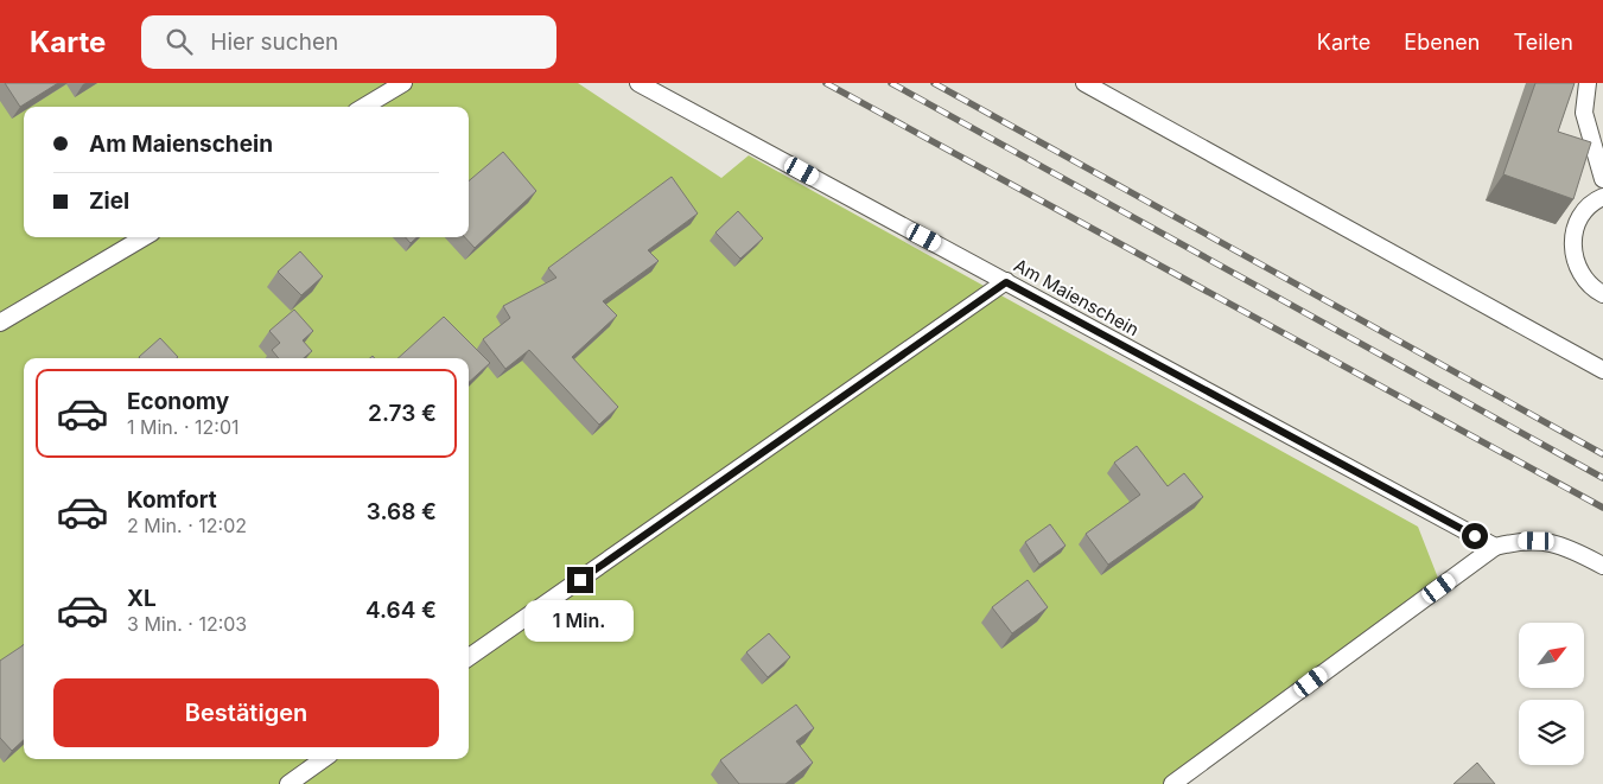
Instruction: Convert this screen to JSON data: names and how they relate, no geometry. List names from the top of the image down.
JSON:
{
  "streets": {
    "lane": ["Am Maienschein"]
  },
  "north": "top right",
  "page": {
    "header": "Karte",
    "search": "Hier suchen",
    "nav": ["Karte", "Ebenen", "Teilen"],
    "banner": ["Am Maienschein", "Ziel"],
    "list": [
      {
        "name": "Economy",
        "note": "1 Min. · 12:01",
        "value": "2.73 €"
      },
      {
        "name": "Komfort",
        "note": "2 Min. · 12:02",
        "value": "3.68 €"
      },
      {
        "name": "XL",
        "note": "3 Min. · 12:03",
        "value": "4.64 €"
      }
    ],
    "bubble": "1 Min.",
    "buttons": "Bestätigen"
  }
}
